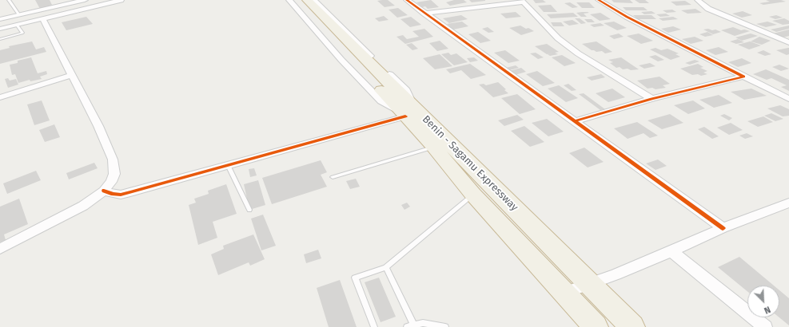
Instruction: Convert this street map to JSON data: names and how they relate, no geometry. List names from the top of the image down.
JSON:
{
  "streets": {
    "highway": ["Benin - Sagamu Expressway"]
  },
  "north": "bottom right"
}
